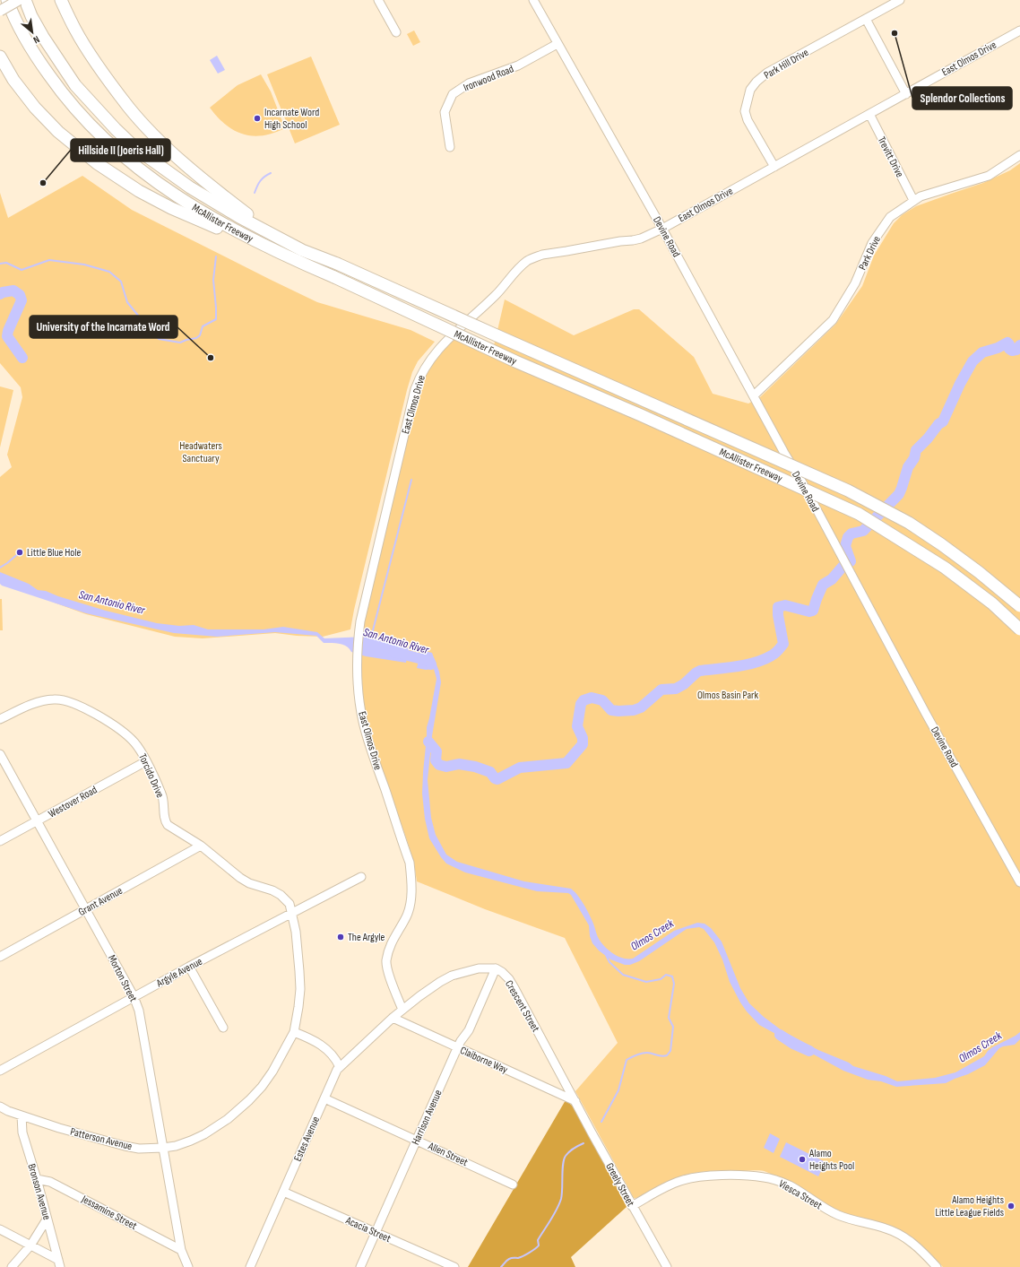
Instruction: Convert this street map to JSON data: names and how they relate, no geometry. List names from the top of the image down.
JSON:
{
  "streets": {
    "highway": ["McAllister Freeway"],
    "street": [
      "East Olmos Drive",
      "Park Hill Drive",
      "Ironwood Road",
      "Trevitt Drive",
      "Devine Road",
      "Park Drive",
      "Torcido Drive",
      "Westover Road",
      "Grant Avenue",
      "Argyle Avenue",
      "Morton Street",
      "Crescent Street",
      "Claiborne Way",
      "Harrison Avenue",
      "Patterson Avenue",
      "Estes Avenue",
      "Allen Street",
      "Greely Street",
      "Bronson Avenue",
      "Viesca Street",
      "Jessamine Street",
      "Acacia Street"
    ]
  },
  "crossings": [
    ["East Olmos Drive", "Park Hill Drive"],
    ["East Olmos Drive", "Trevitt Drive"],
    ["East Olmos Drive", "Devine Road"],
    ["Ironwood Road", "Devine Road"],
    ["Trevitt Drive", "Park Drive"],
    ["Devine Road", "Park Drive"],
    ["Torcido Drive", "Westover Road"],
    ["Torcido Drive", "Grant Avenue"],
    ["Torcido Drive", "Argyle Avenue"],
    ["Torcido Drive", "Patterson Avenue"],
    ["Westover Road", "Morton Street"],
    ["Grant Avenue", "Morton Street"],
    ["Argyle Avenue", "Morton Street"],
    ["Argyle Avenue", "Patterson Avenue"],
    ["Morton Street", "Patterson Avenue"],
    ["Morton Street", "Jessamine Street"],
    ["Crescent Street", "Claiborne Way"],
    ["Crescent Street", "Harrison Avenue"],
    ["Crescent Street", "Greely Street"],
    ["Claiborne Way", "Harrison Avenue"],
    ["Claiborne Way", "Greely Street"],
    ["Harrison Avenue", "Allen Street"],
    ["Harrison Avenue", "Acacia Street"],
    ["Patterson Avenue", "Bronson Avenue"],
    ["Estes Avenue", "Allen Street"],
    ["Estes Avenue", "Acacia Street"],
    ["Greely Street", "Viesca Street"],
    ["Bronson Avenue", "Jessamine Street"]
  ],
  "water": ["San Antonio River", "Olmos Creek"],
  "parks": ["Headwaters Sanctuary", "Olmos Basin Park"],
  "places": [
    "Splendor Collections",
    "Incarnate Word High School",
    "Hillside II (Joeris Hall)",
    "University of the Incarnate Word",
    "Little Blue Hole",
    "The Argyle",
    "Alamo Heights Pool",
    "Alamo Heights Little League Fields"
  ],
  "north": "bottom right"
}
